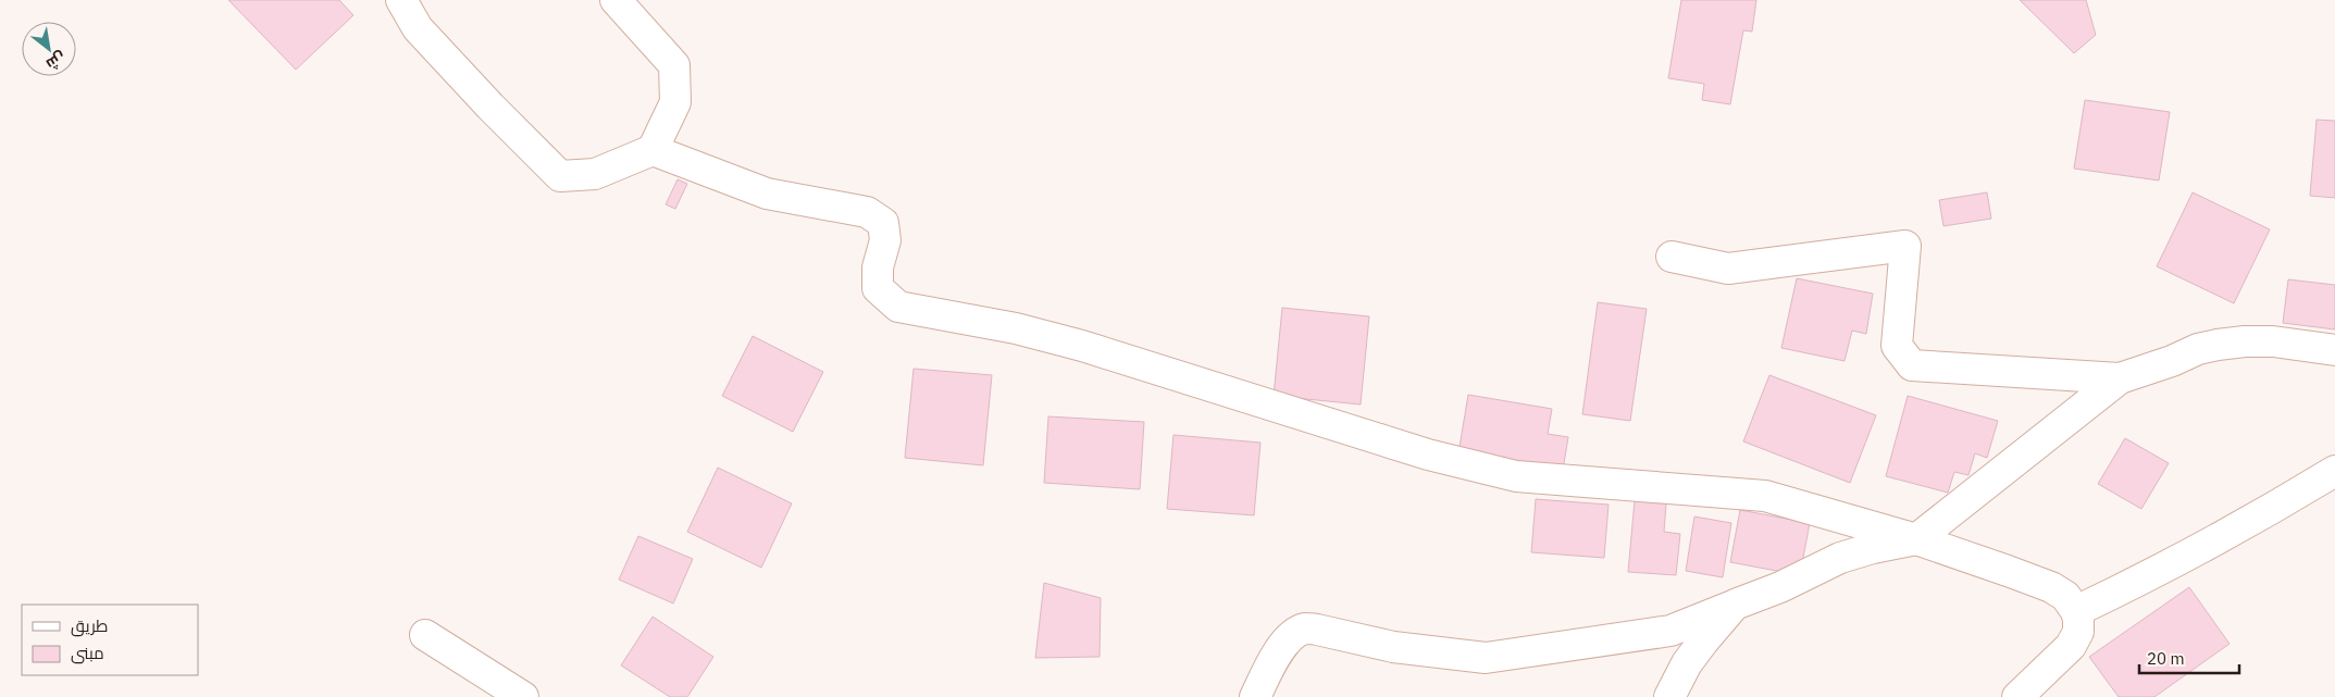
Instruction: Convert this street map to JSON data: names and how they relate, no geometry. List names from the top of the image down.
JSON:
{
  "legend": ["طريق", "مبنى"],
  "scale_bar": "20 m",
  "north": "bottom right"
}
